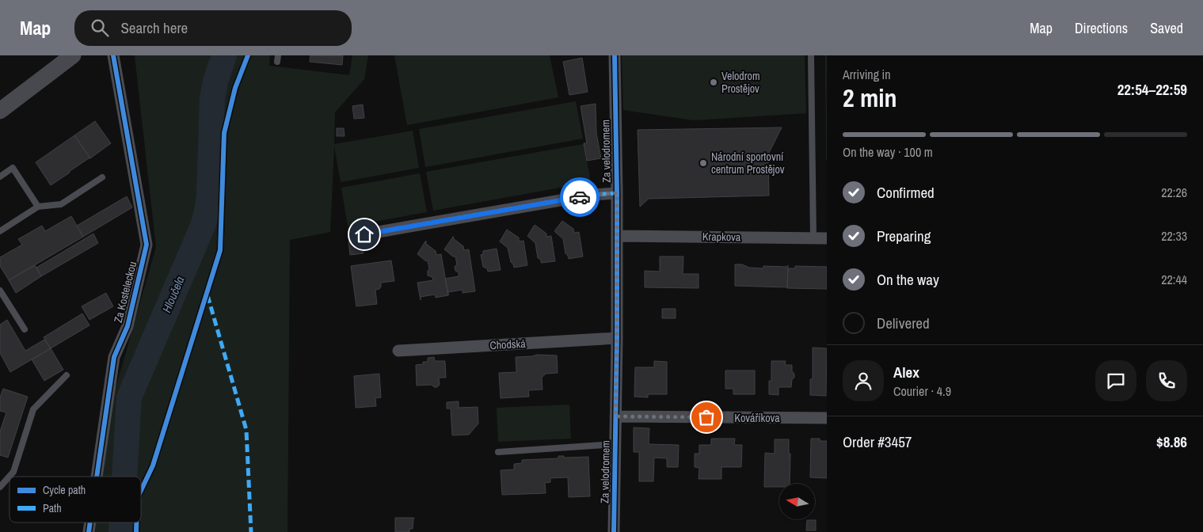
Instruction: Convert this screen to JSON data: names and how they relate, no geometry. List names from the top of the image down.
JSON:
{
  "streets": {
    "street": [
      "Za velodromem",
      "Krapkova",
      "Za Kosteleckou",
      "Chodská",
      "Kováříkova"
    ]
  },
  "crossings": [
    ["Za velodromem", "Krapkova"],
    ["Za velodromem", "Chodská"],
    ["Za velodromem", "Kováříkova"]
  ],
  "water": ["Hloučela"],
  "places": ["Velodrom Prostějov", "Národní sportovní centrum Prostějov"],
  "legend": ["Cycle path", "Path"],
  "north": "left",
  "page": {
    "header": "Map",
    "search": "Search here",
    "nav": ["Map", "Directions", "Saved"],
    "heading": ["2 min", "Arriving in", "22:54–22:59"],
    "panel": [
      "Alex",
      "Courier · 4.9",
      "Order #3457",
      "$8.86"
    ],
    "bar": "On the way · 100 m",
    "list": [
      ["Confirmed", "22:26"],
      ["Preparing", "22:33"],
      ["On the way", "22:44"],
      "Delivered"
    ]
  }
}
